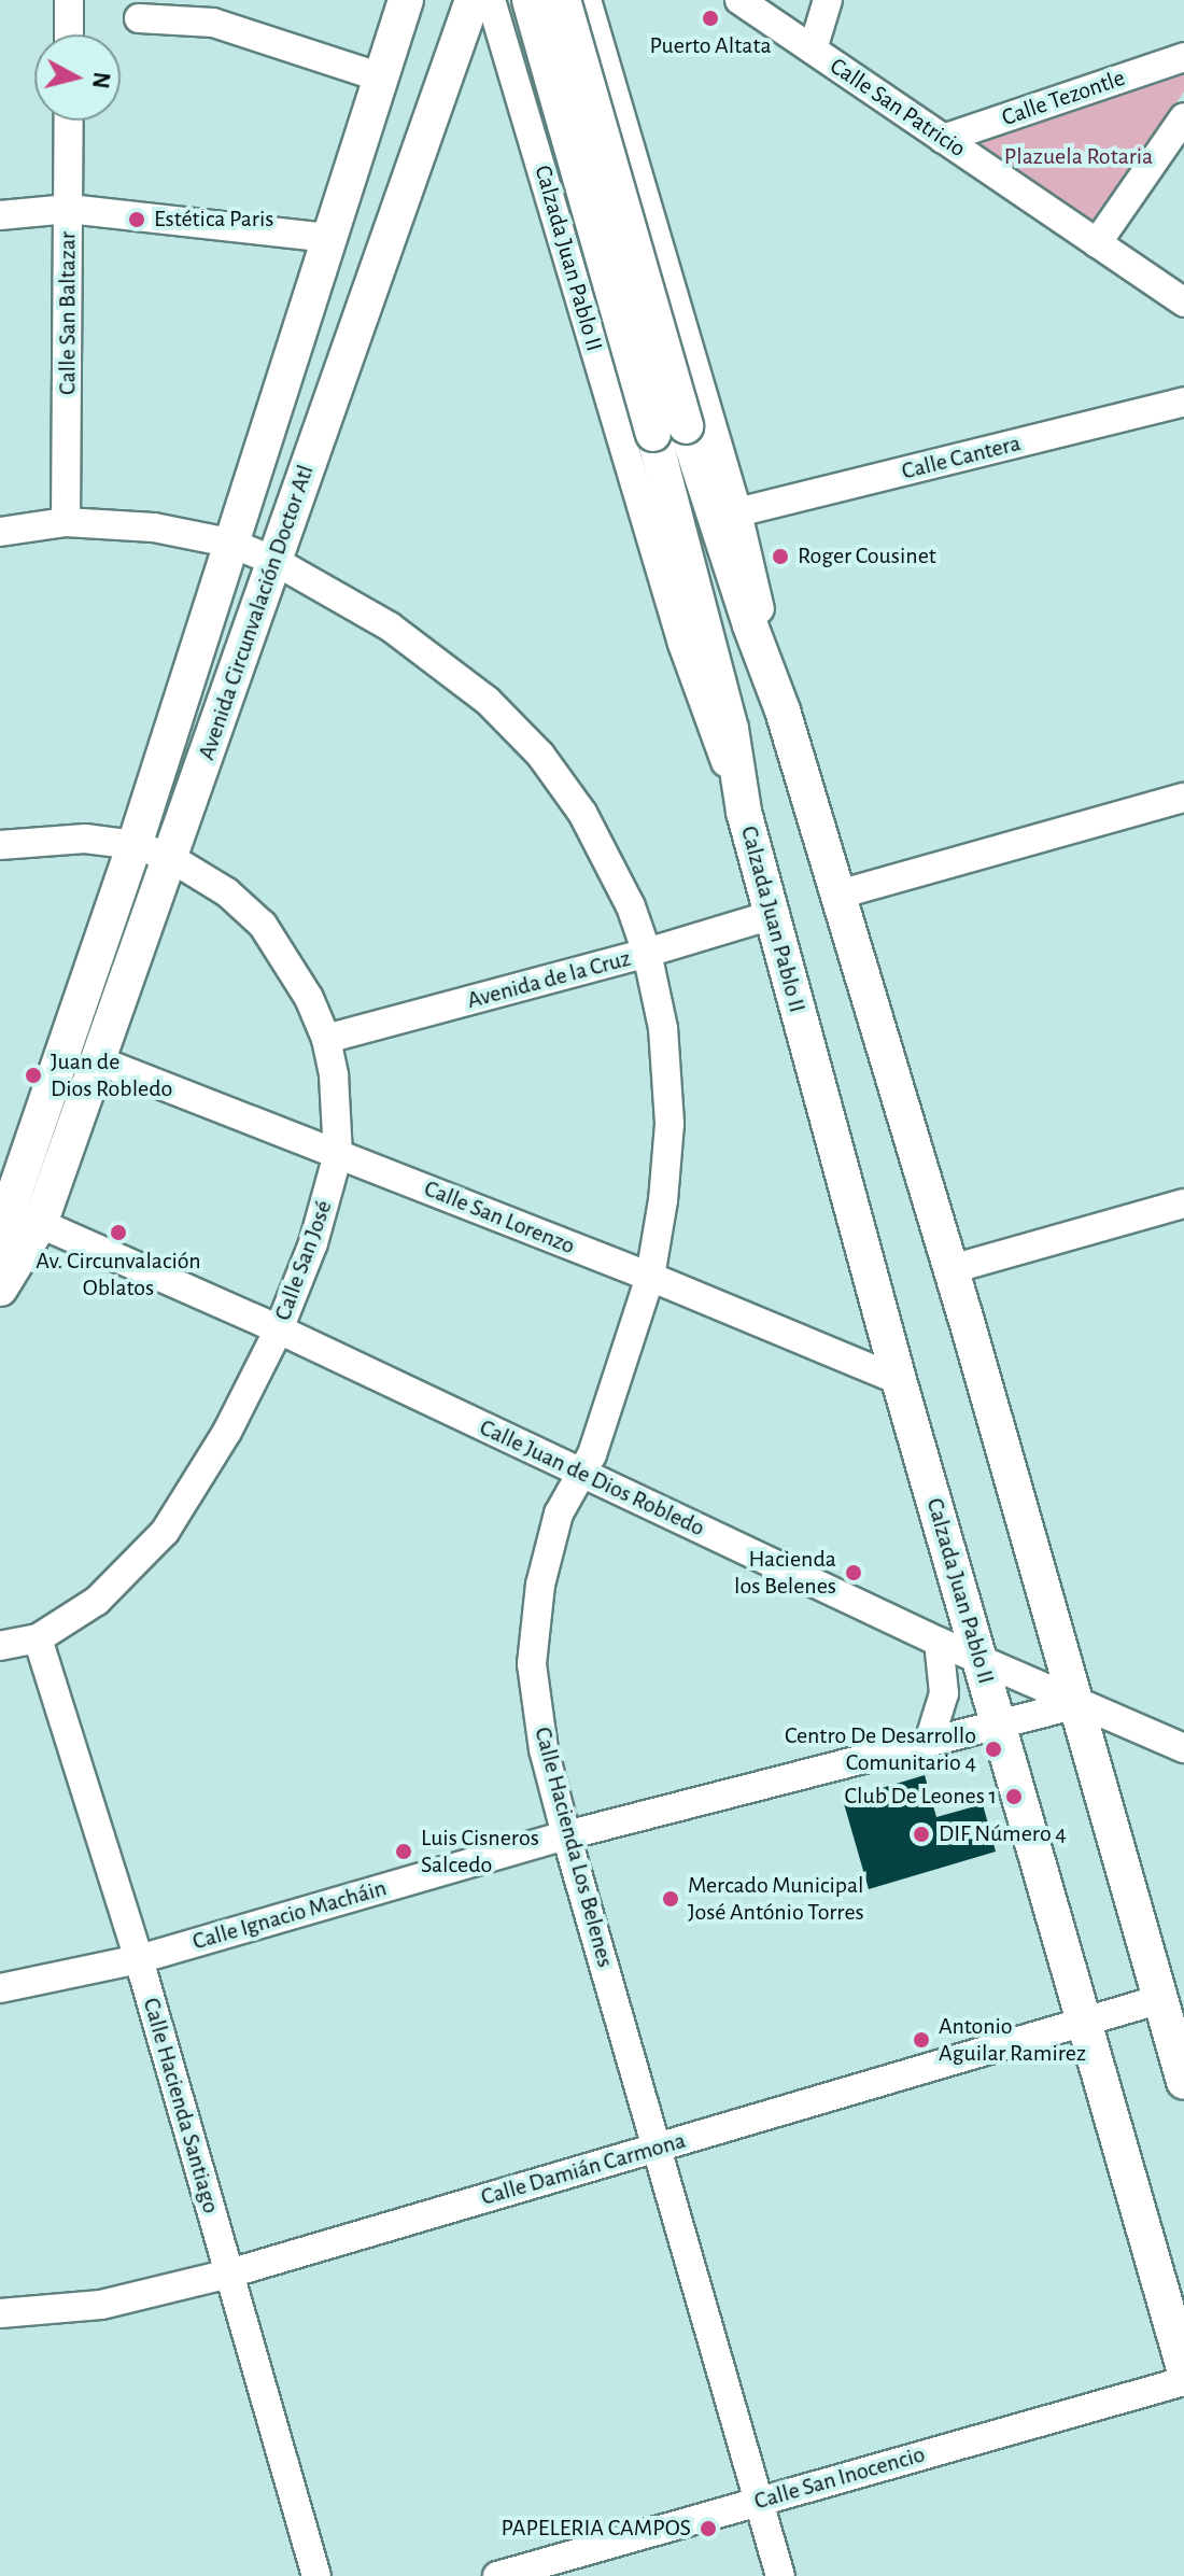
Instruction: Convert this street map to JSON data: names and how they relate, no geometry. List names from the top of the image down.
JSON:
{
  "streets": {
    "main road": ["Calzada Juan Pablo II", "Avenida Circunvalación Doctor Atl"],
    "street": [
      "Calle Tezontle",
      "Calle San Patricio",
      "Calle San Baltazar",
      "Calle Cantera",
      "Avenida de la Cruz",
      "Calle San Lorenzo",
      "Calle San José",
      "Calle Juan de Dios Robledo",
      "Calle Hacienda Los Belenes",
      "Calle Ignacio Macháin",
      "Calle Hacienda Santiago",
      "Calle Damián Carmona",
      "Calle San Inocencio"
    ]
  },
  "crossings": [
    ["Calle Tezontle", "Calle San Patricio"],
    ["Calzada Juan Pablo II", "Calle Cantera"],
    ["Calzada Juan Pablo II", "Avenida de la Cruz"],
    ["Calzada Juan Pablo II", "Calle San Lorenzo"],
    ["Calzada Juan Pablo II", "Calle Juan de Dios Robledo"],
    ["Calzada Juan Pablo II", "Calle Ignacio Macháin"],
    ["Calzada Juan Pablo II", "Calle Damián Carmona"],
    ["Calle San Baltazar", "Calle Hacienda Los Belenes"],
    ["Avenida Circunvalación Doctor Atl", "Calle San Lorenzo"],
    ["Avenida Circunvalación Doctor Atl", "Calle San José"],
    ["Avenida Circunvalación Doctor Atl", "Calle Juan de Dios Robledo"],
    ["Avenida Circunvalación Doctor Atl", "Calle Hacienda Los Belenes"],
    ["Avenida de la Cruz", "Calle San José"],
    ["Avenida de la Cruz", "Calle Hacienda Los Belenes"],
    ["Calle San Lorenzo", "Calle San José"],
    ["Calle San Lorenzo", "Calle Hacienda Los Belenes"],
    ["Calle San José", "Calle Juan de Dios Robledo"],
    ["Calle San José", "Calle Hacienda Santiago"],
    ["Calle Juan de Dios Robledo", "Calle Hacienda Los Belenes"],
    ["Calle Juan de Dios Robledo", "Calle Ignacio Macháin"],
    ["Calle Hacienda Los Belenes", "Calle Ignacio Macháin"],
    ["Calle Hacienda Los Belenes", "Calle Damián Carmona"],
    ["Calle Hacienda Los Belenes", "Calle San Inocencio"],
    ["Calle Ignacio Macháin", "Calle Hacienda Santiago"],
    ["Calle Hacienda Santiago", "Calle Damián Carmona"]
  ],
  "parks": ["Plazuela Rotaria"],
  "places": [
    "Puerto Altata",
    "Estética Paris",
    "Roger Cousinet",
    "Juan de Dios Robledo",
    "Av. Circunvalación Oblatos",
    "Hacienda los Belenes",
    "Centro De Desarrollo Comunitario 4",
    "Club De Leones 1",
    "DIF Número 4",
    "Luis Cisneros Salcedo",
    "Mercado Municipal José António Torres",
    "Antonio Aguilar Ramirez",
    "PAPELERIA CAMPOS"
  ],
  "north": "right"
}
